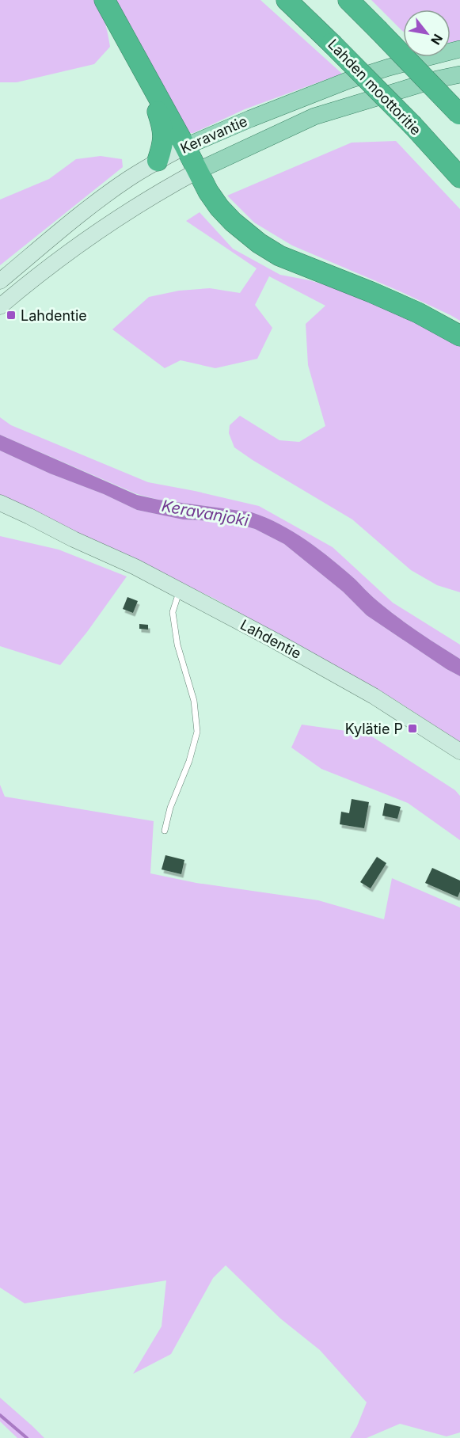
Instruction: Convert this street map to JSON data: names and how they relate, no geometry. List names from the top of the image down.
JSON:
{
  "streets": {
    "highway": ["Lahden moottoritie"],
    "main road": ["Keravantie", "Lahdentie"]
  },
  "water": ["Keravanjoki"],
  "places": {
    "transit": ["Lahdentie", "Kylätie P"]
  },
  "north": "bottom right"
}
